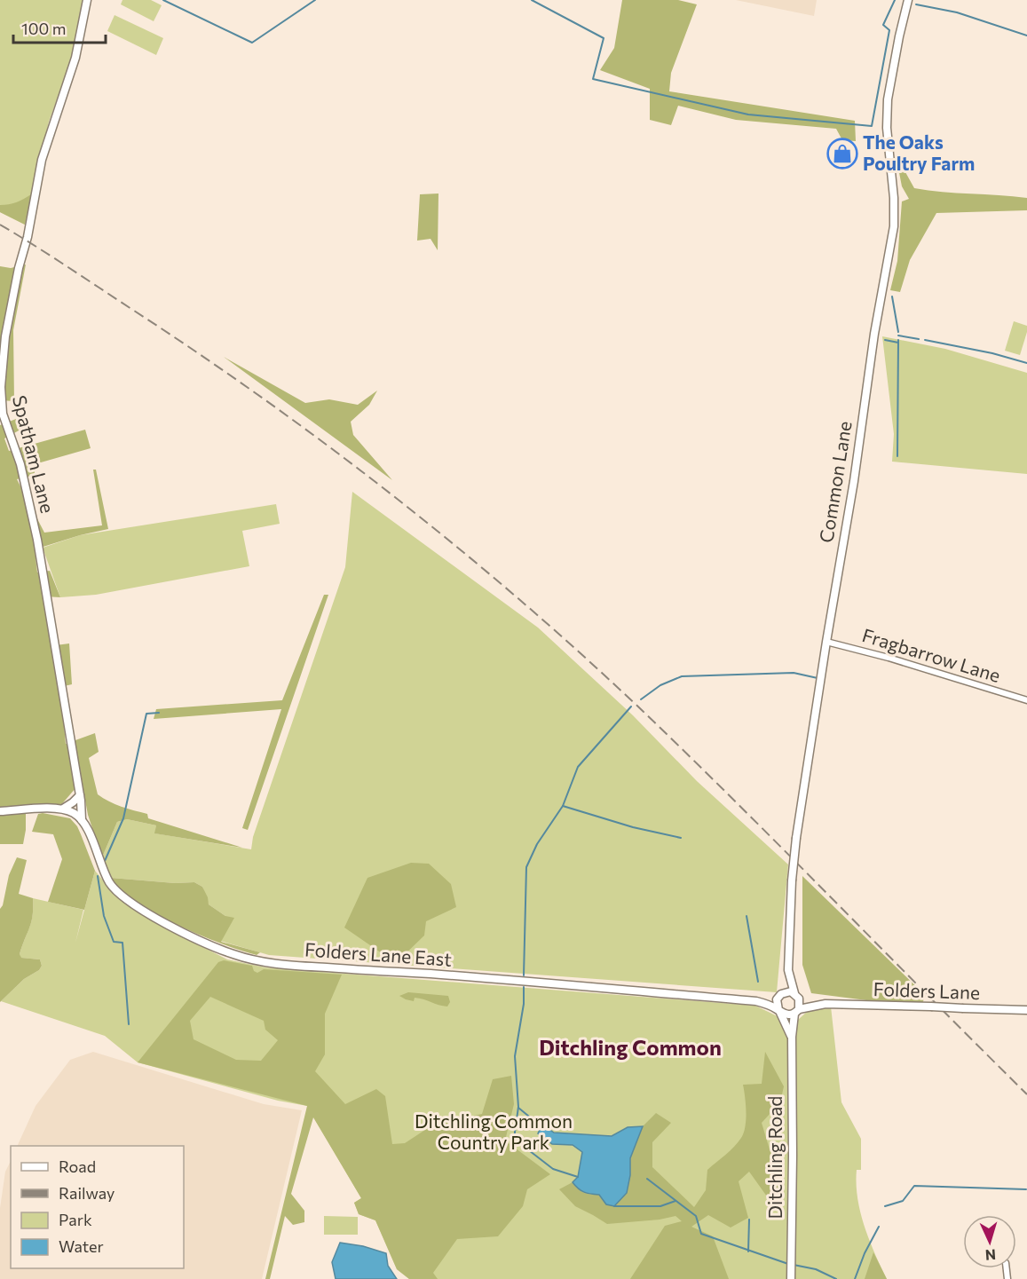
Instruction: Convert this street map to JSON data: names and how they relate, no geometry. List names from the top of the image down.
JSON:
{
  "streets": {
    "street": [
      "Spatham Lane",
      "Common Lane",
      "Fragbarrow Lane",
      "Folders Lane East",
      "Folders Lane",
      "Ditchling Road"
    ]
  },
  "crossings": [
    ["Spatham Lane", "Folders Lane East"],
    ["Common Lane", "Fragbarrow Lane"],
    ["Common Lane", "Folders Lane East"],
    ["Common Lane", "Folders Lane"],
    ["Common Lane", "Ditchling Road"],
    ["Folders Lane East", "Folders Lane"],
    ["Folders Lane East", "Ditchling Road"],
    ["Folders Lane", "Ditchling Road"]
  ],
  "districts": ["Ditchling Common"],
  "parks": ["Ditchling Common Country Park"],
  "places": {
    "shop": ["The Oaks Poultry Farm"]
  },
  "legend": [
    "Road",
    "Railway",
    "Park",
    "Water"
  ],
  "scale_bar": "100 m",
  "north": "bottom"
}
